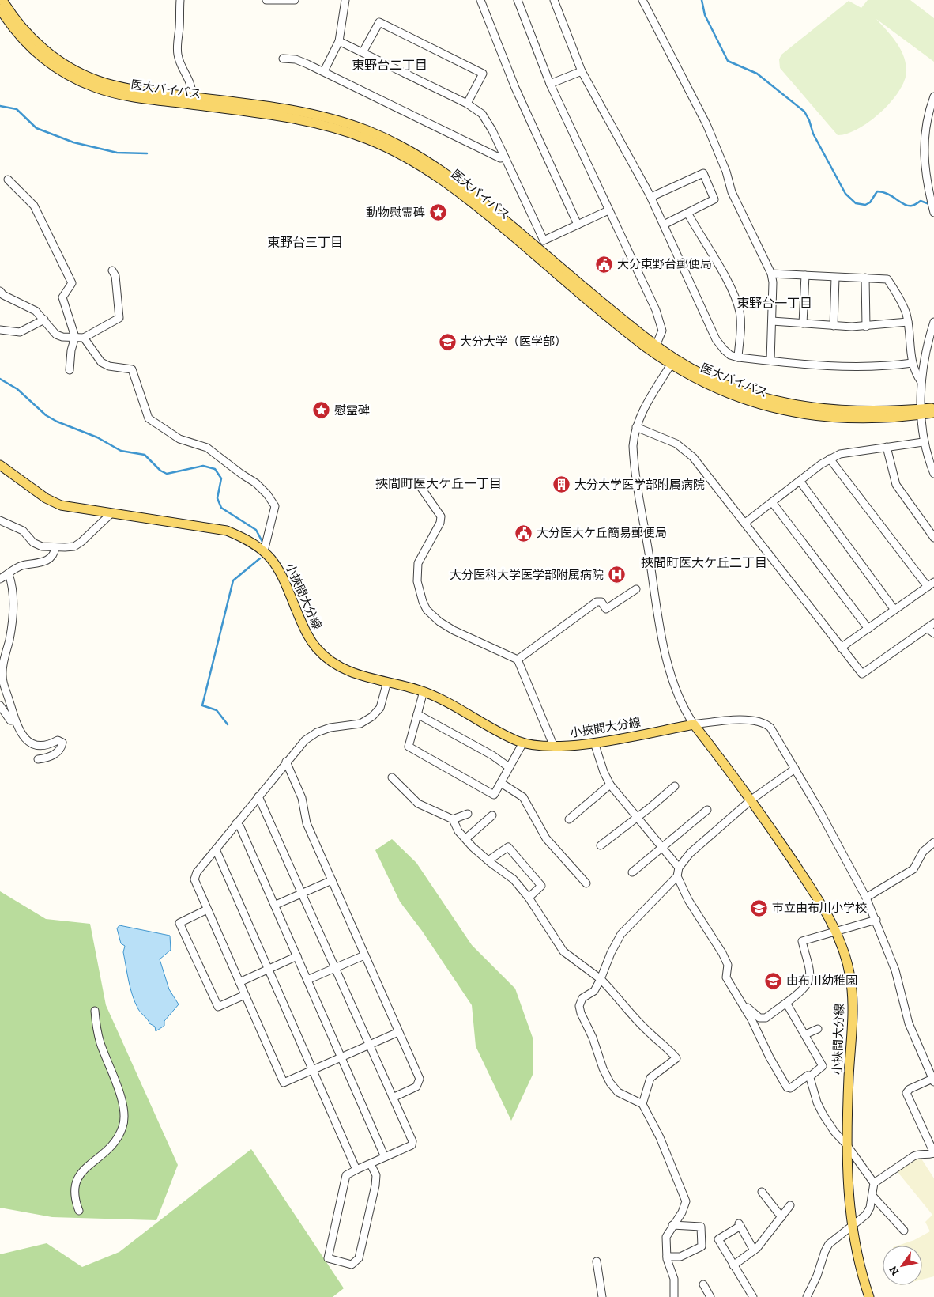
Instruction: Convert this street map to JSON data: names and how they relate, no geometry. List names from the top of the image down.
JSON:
{
  "streets": {
    "main road": ["医大バイパス", "小挾間大分線"]
  },
  "districts": [
    "東野台二丁目",
    "東野台三丁目",
    "東野台一丁目",
    "挾間町医大ケ丘一丁目",
    "挾間町医大ケ丘二丁目"
  ],
  "places": {
    "place": ["動物慰霊碑", "慰霊碑"],
    "public building": ["大分東野台郵便局", "大分医大ケ丘簡易郵便局"],
    "school or university": ["大分大学（医学部）", "市立由布川小学校", "由布川幼稚園"],
    "building": ["大分大学医学部附属病院"],
    "hospital": ["大分医科大学医学部附属病院"]
  },
  "north": "bottom left"
}
